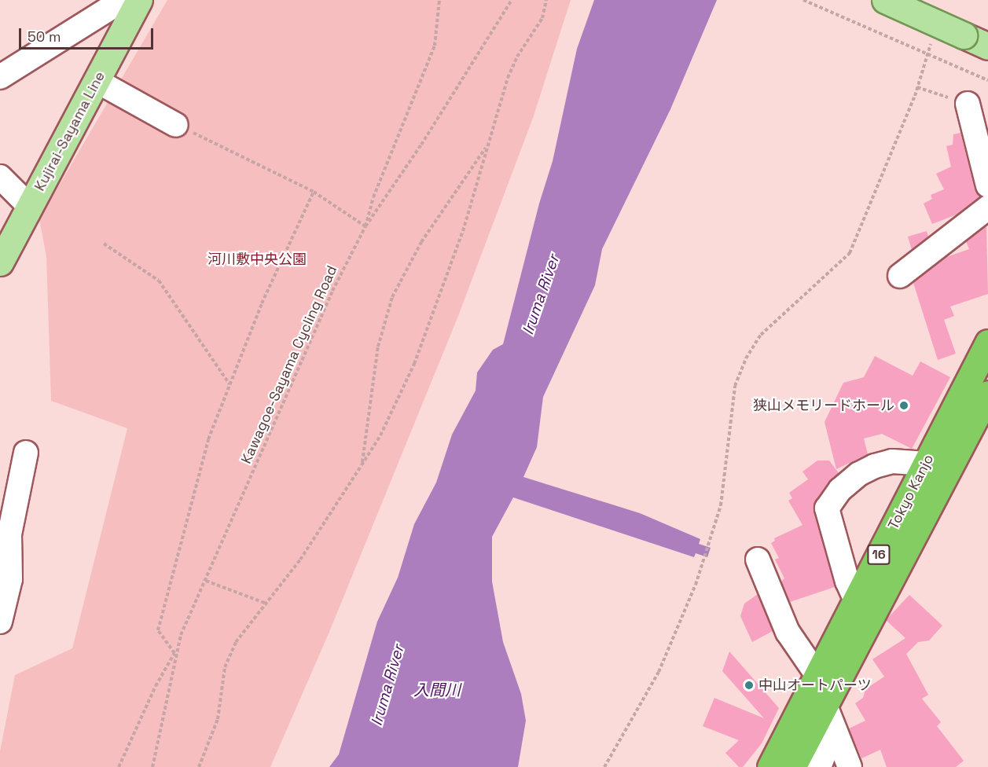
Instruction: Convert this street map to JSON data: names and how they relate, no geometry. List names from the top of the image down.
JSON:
{
  "streets": {
    "highway": ["Tokyo Kanjo", "16"],
    "main road": ["Kujirai-Sayama Line"],
    "path": ["Kawagoe-Sayama Cycling Road"]
  },
  "water": ["Iruma River", "入間川"],
  "parks": ["河川敷中央公園"],
  "places": ["狭山メモリードホール", "中山オートパーツ"],
  "scale_bar": "50 m"
}
